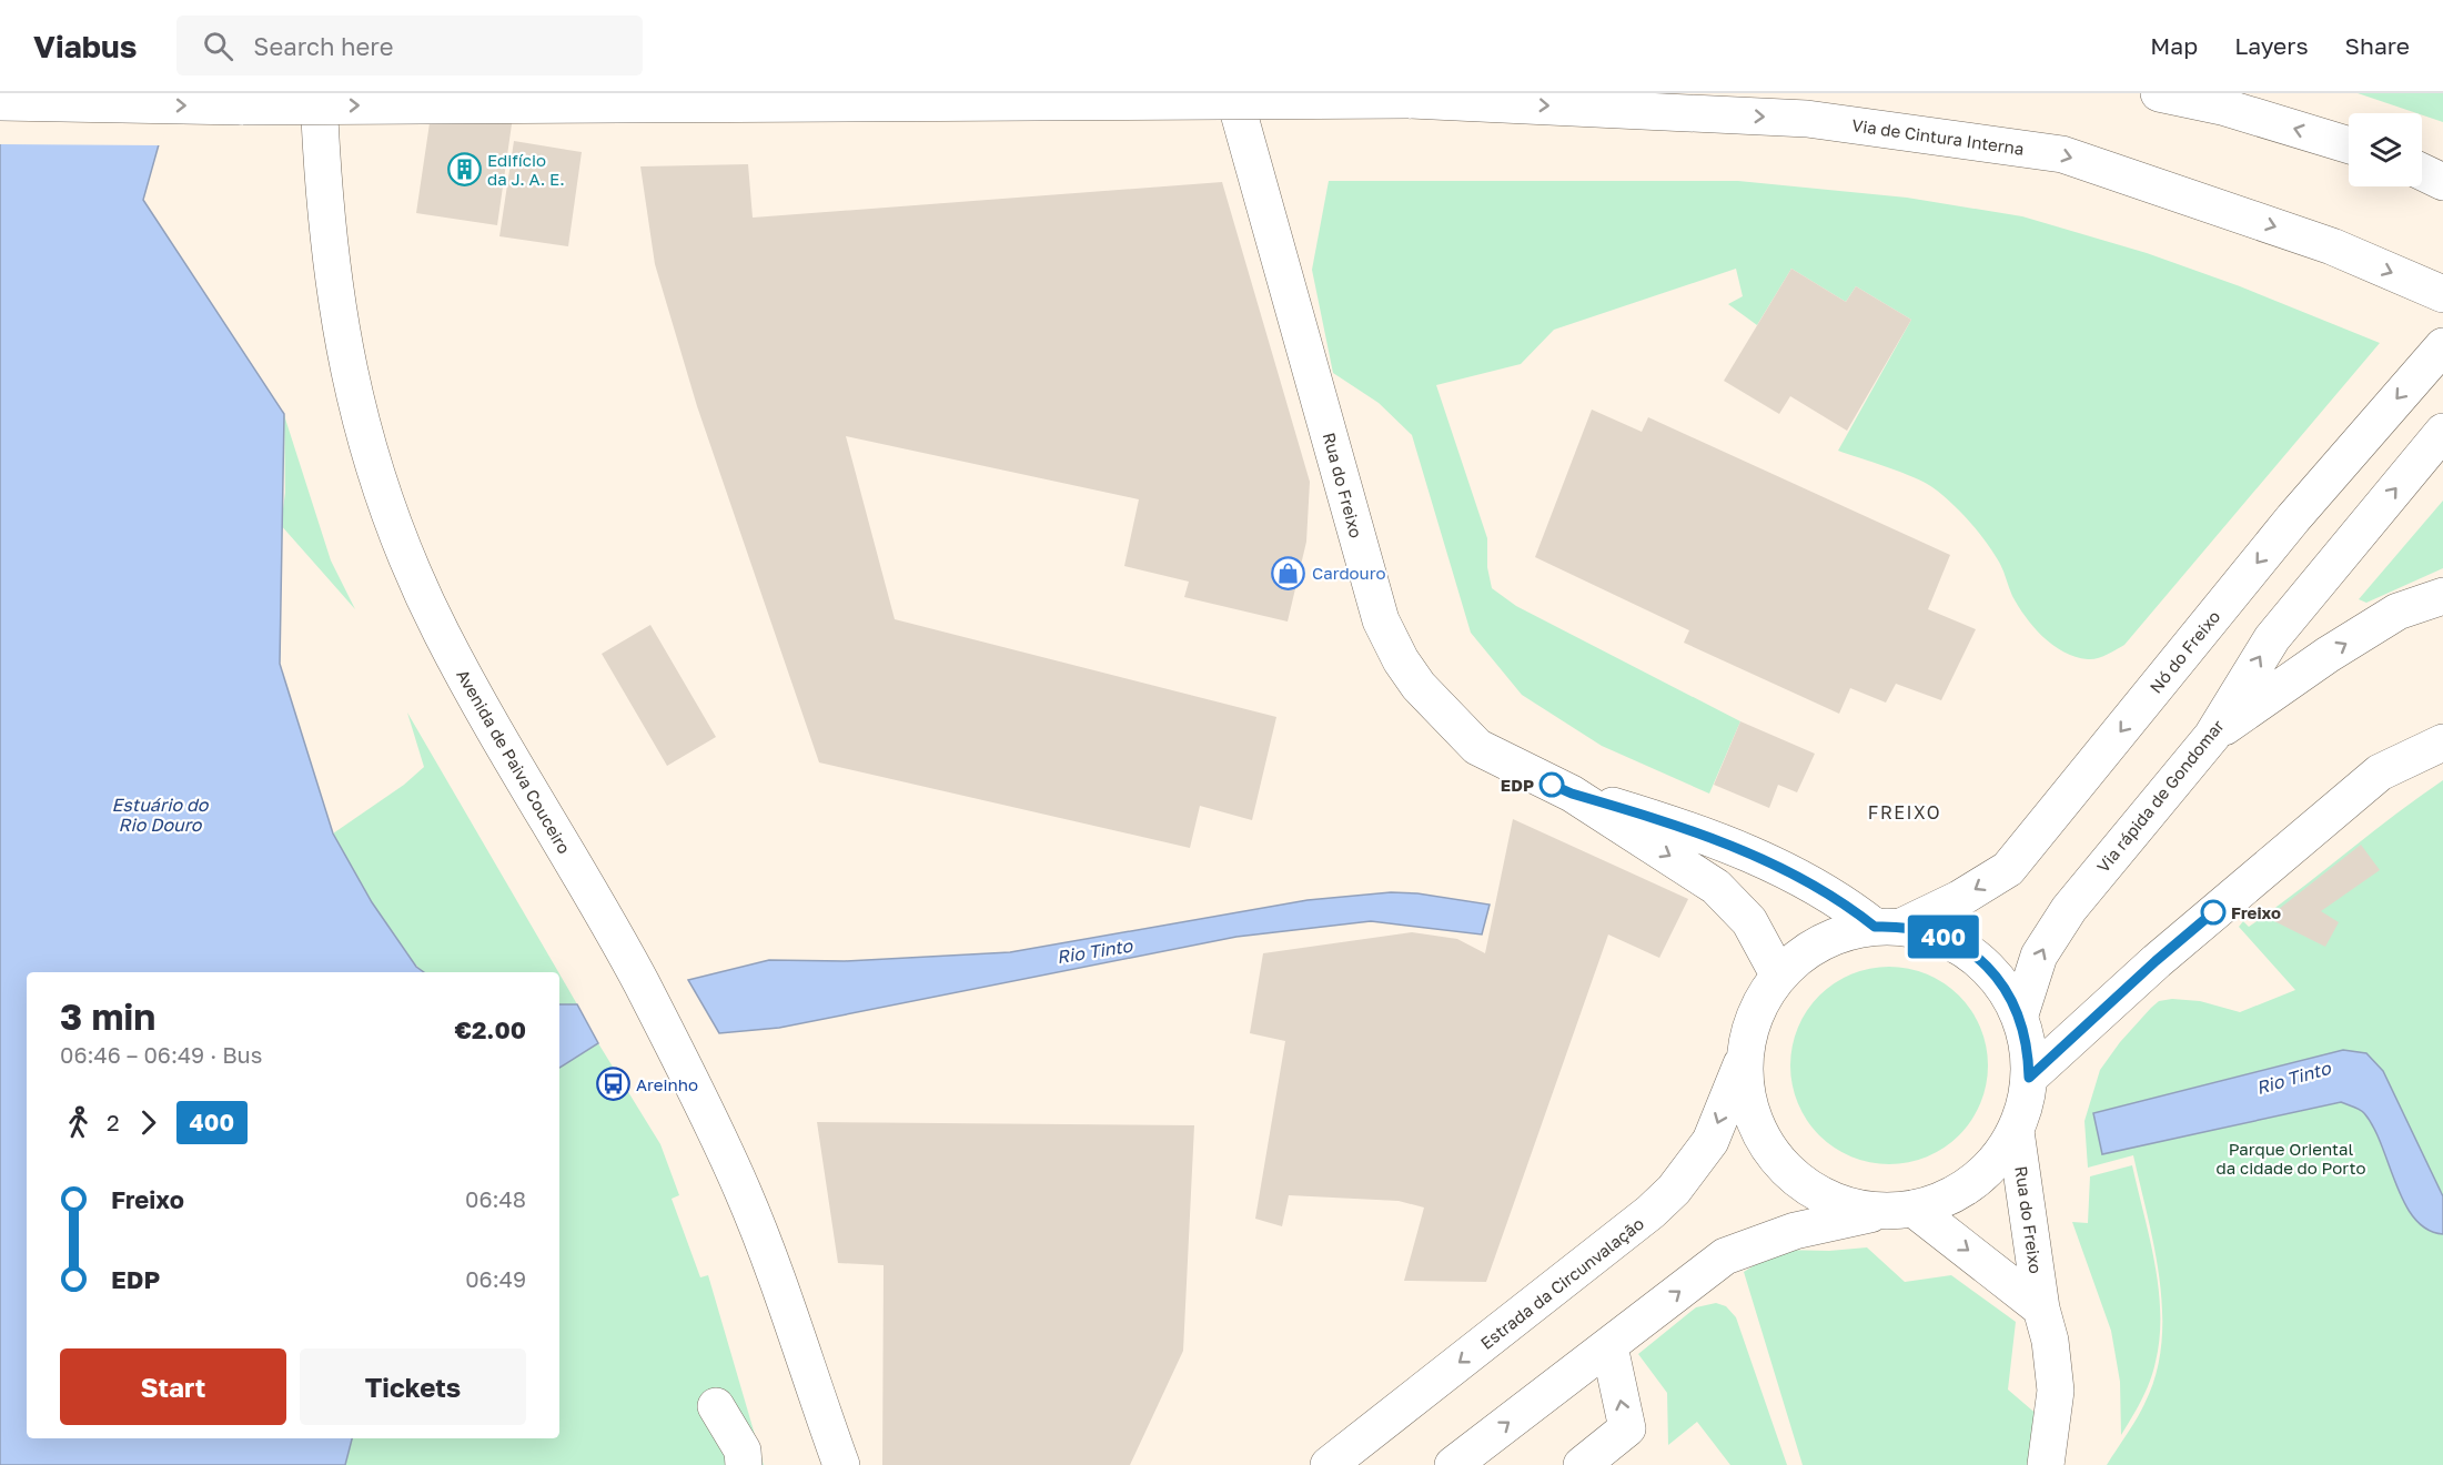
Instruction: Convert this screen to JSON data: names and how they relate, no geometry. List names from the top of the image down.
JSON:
{
  "streets": {
    "main road": [
      "Via de Cintura Interna",
      "Rua do Freixo",
      "Nó do Freixo",
      "Avenida de Paiva Couceiro",
      "Via rápida de Gondomar",
      "Estrada da Circunvalação"
    ]
  },
  "crossings": [
    ["Rua do Freixo", "Nó do Freixo"]
  ],
  "one_way": ["Via de Cintura Interna"],
  "districts": ["FREIXO"],
  "water": ["Estuário do Rio Douro", "Rio Tinto"],
  "parks": ["Parque Oriental da cidade do Porto"],
  "places": {
    "building": ["Edifício da J. A. E."],
    "shop": ["Cardouro"],
    "other": ["EDP", "Freixo"],
    "bus stop": ["Areinho"]
  },
  "lines": ["bus line 400"],
  "page": {
    "header": "Viabus",
    "search": "Search here",
    "nav": ["Map", "Layers", "Share"],
    "on_map": "400",
    "heading": ["3 min", "06:46 – 06:49 · Bus", "€2.00"],
    "legs": ["2", "400"],
    "list": [
      {
        "name": "Freixo",
        "value": "06:48"
      },
      {
        "name": "EDP",
        "value": "06:49"
      }
    ],
    "buttons": ["Start", "Tickets"]
  }
}
